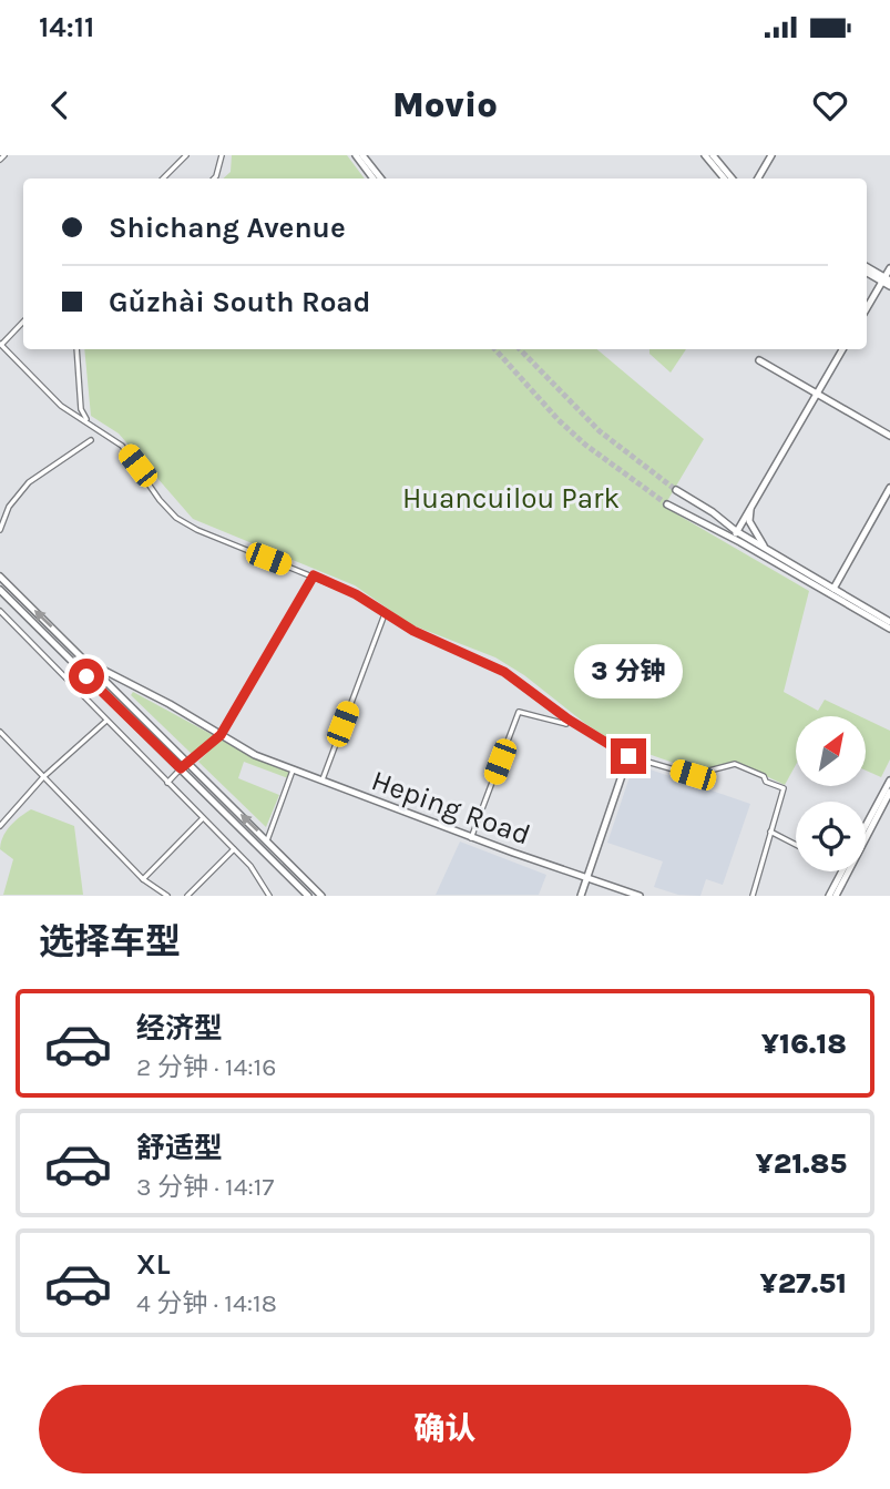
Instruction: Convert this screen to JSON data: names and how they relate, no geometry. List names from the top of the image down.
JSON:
{
  "streets": {
    "main road": ["Heping Road"]
  },
  "parks": ["Huancuilou Park"],
  "north": "top right",
  "page": {
    "status": "14:11",
    "header": "Movio",
    "banner": ["Shichang Avenue", "Gǔzhài South Road"],
    "bubble": "3 分钟",
    "heading": "选择车型",
    "list": [
      {
        "name": "经济型",
        "note": "2 分钟 · 14:16",
        "value": "¥16.18"
      },
      {
        "name": "舒适型",
        "note": "3 分钟 · 14:17",
        "value": "¥21.85"
      },
      {
        "name": "XL",
        "note": "4 分钟 · 14:18",
        "value": "¥27.51"
      }
    ],
    "buttons": "确认"
  }
}
